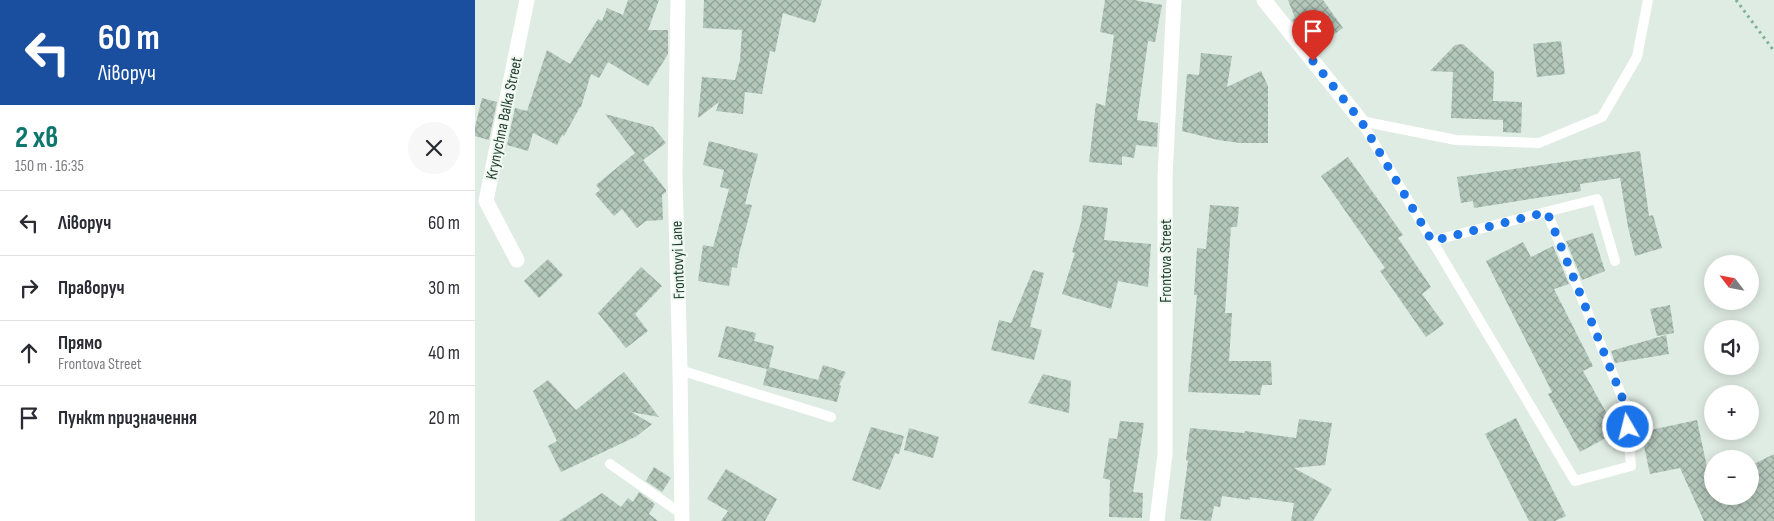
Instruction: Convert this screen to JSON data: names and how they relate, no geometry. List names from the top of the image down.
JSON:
{
  "streets": {
    "street": ["Krynychna Balka Street", "Frontovyi Lane", "Frontova Street"]
  },
  "north": "top left",
  "page": {
    "turn": ["60 m", "Ліворуч"],
    "heading": ["2 хв", "150 m · 16:35"],
    "list": [
      {
        "name": "Ліворуч",
        "value": "60 m"
      },
      {
        "name": "Праворуч",
        "value": "30 m"
      },
      {
        "name": "Прямо",
        "note": "Frontova Street",
        "value": "40 m"
      },
      {
        "name": "Пункт призначення",
        "value": "20 m"
      }
    ],
    "map_buttons": ["+", "−"]
  }
}
